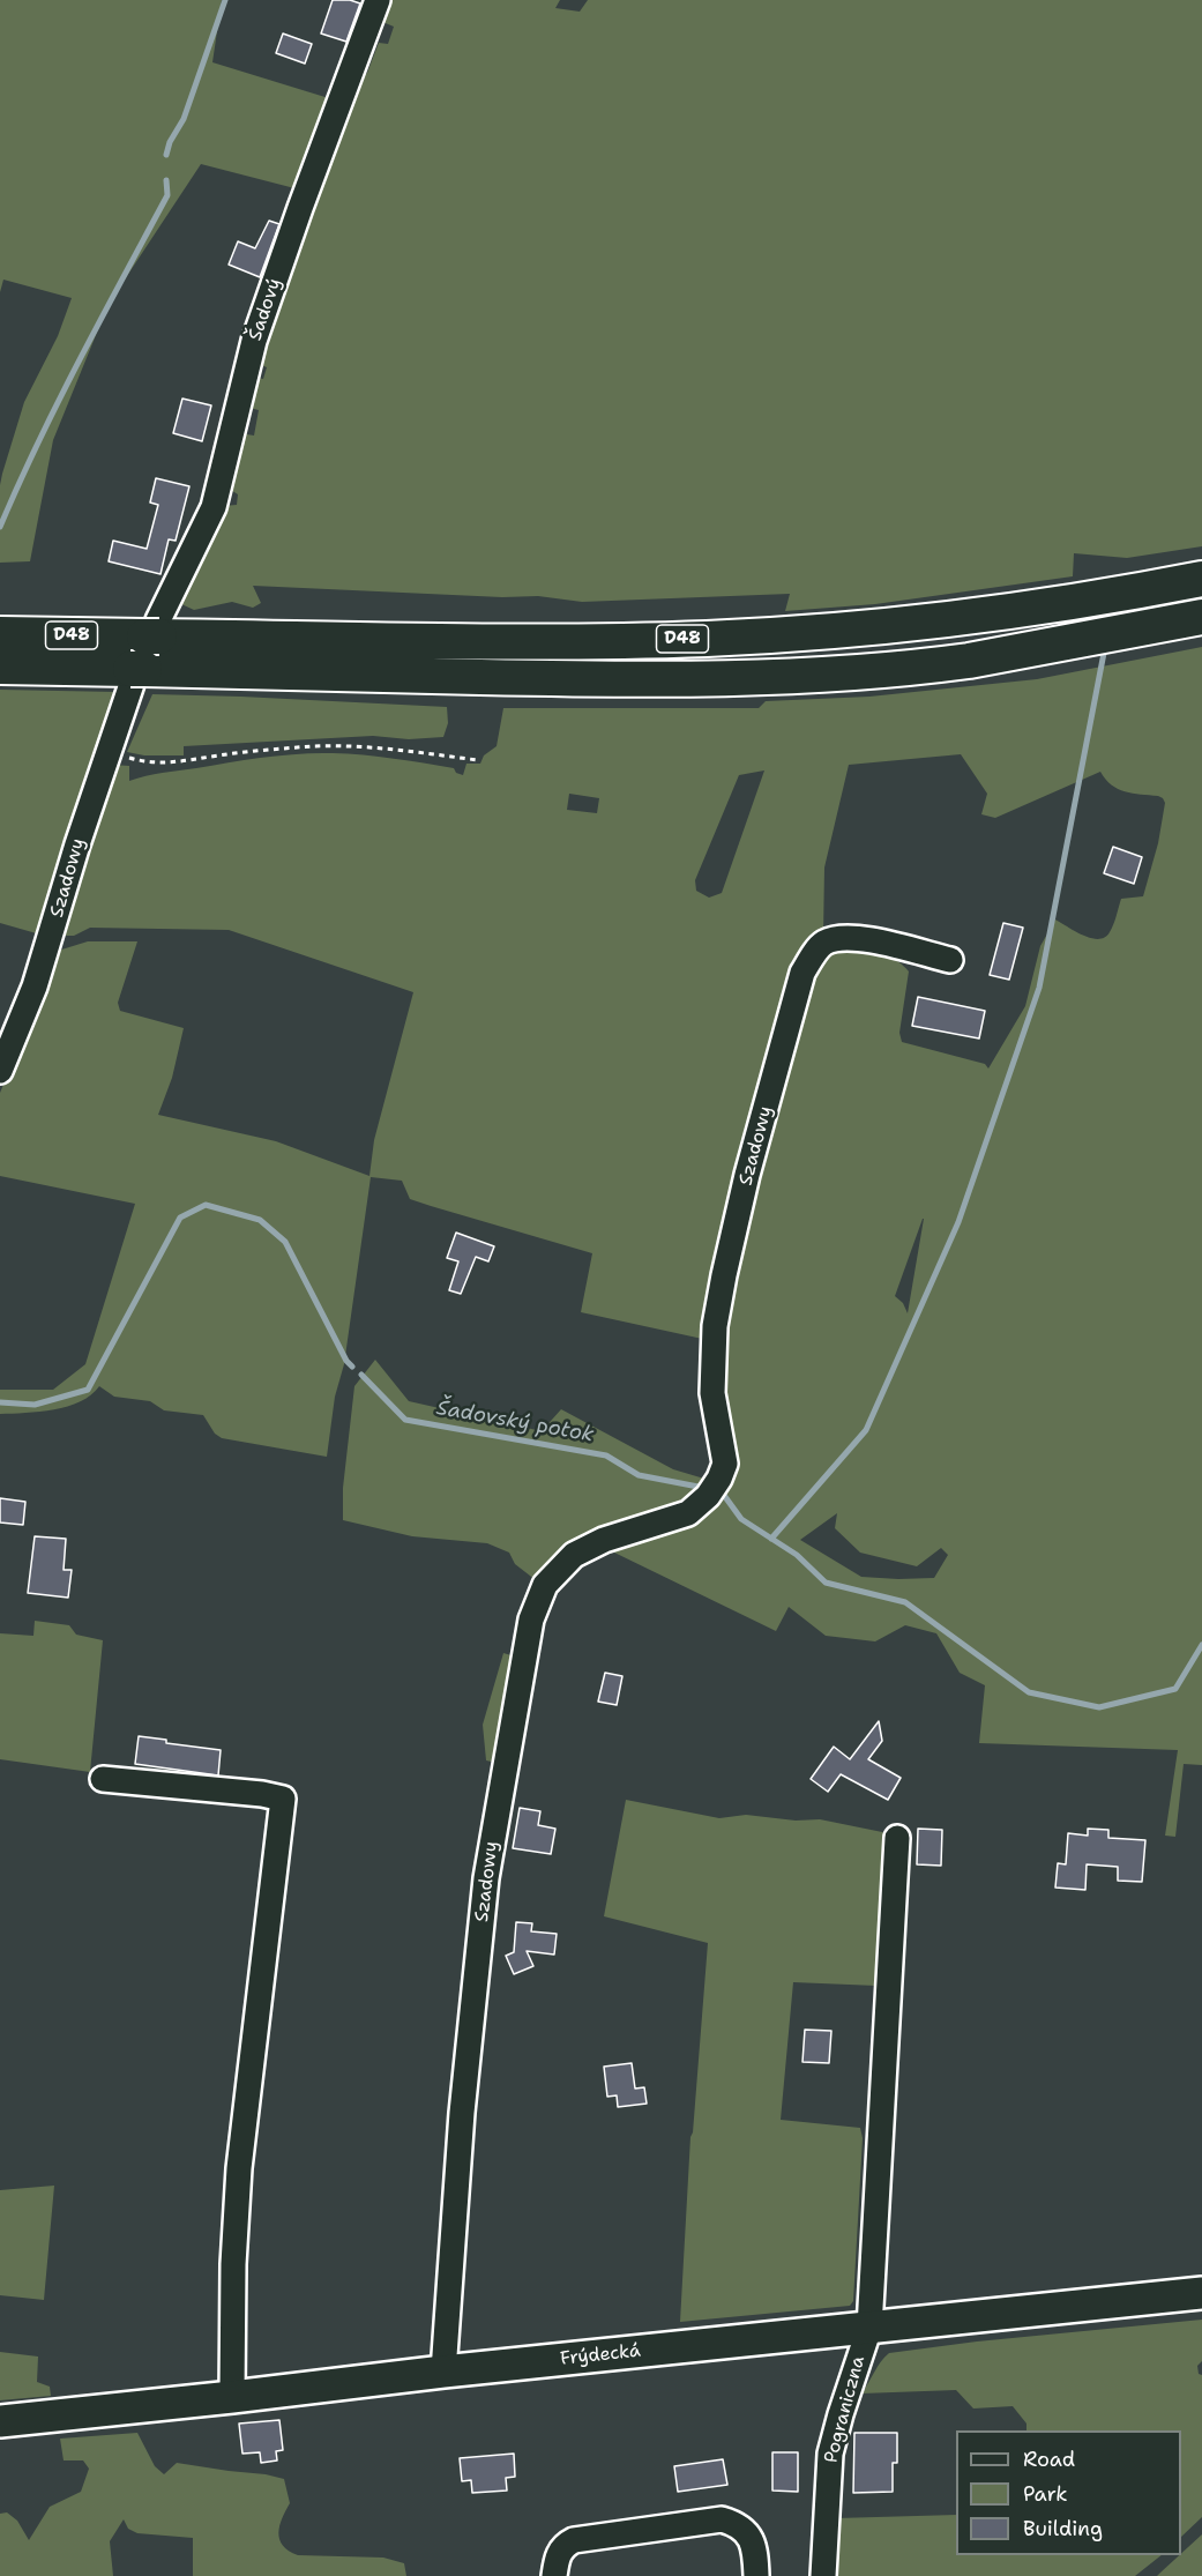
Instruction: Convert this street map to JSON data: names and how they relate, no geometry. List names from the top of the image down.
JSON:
{
  "streets": {
    "highway": ["D48"],
    "main road": ["Frýdecká"],
    "street": ["Šadový", "Szadowy", "Pograniczna"]
  },
  "crossings": [
    ["Šadový", "D48"],
    ["Šadový", "Szadowy"],
    ["D48", "Szadowy"],
    ["Szadowy", "Frýdecká"],
    ["Frýdecká", "Pograniczna"]
  ],
  "water": ["Šadovský potok"],
  "legend": ["Road", "Park", "Building"]
}
